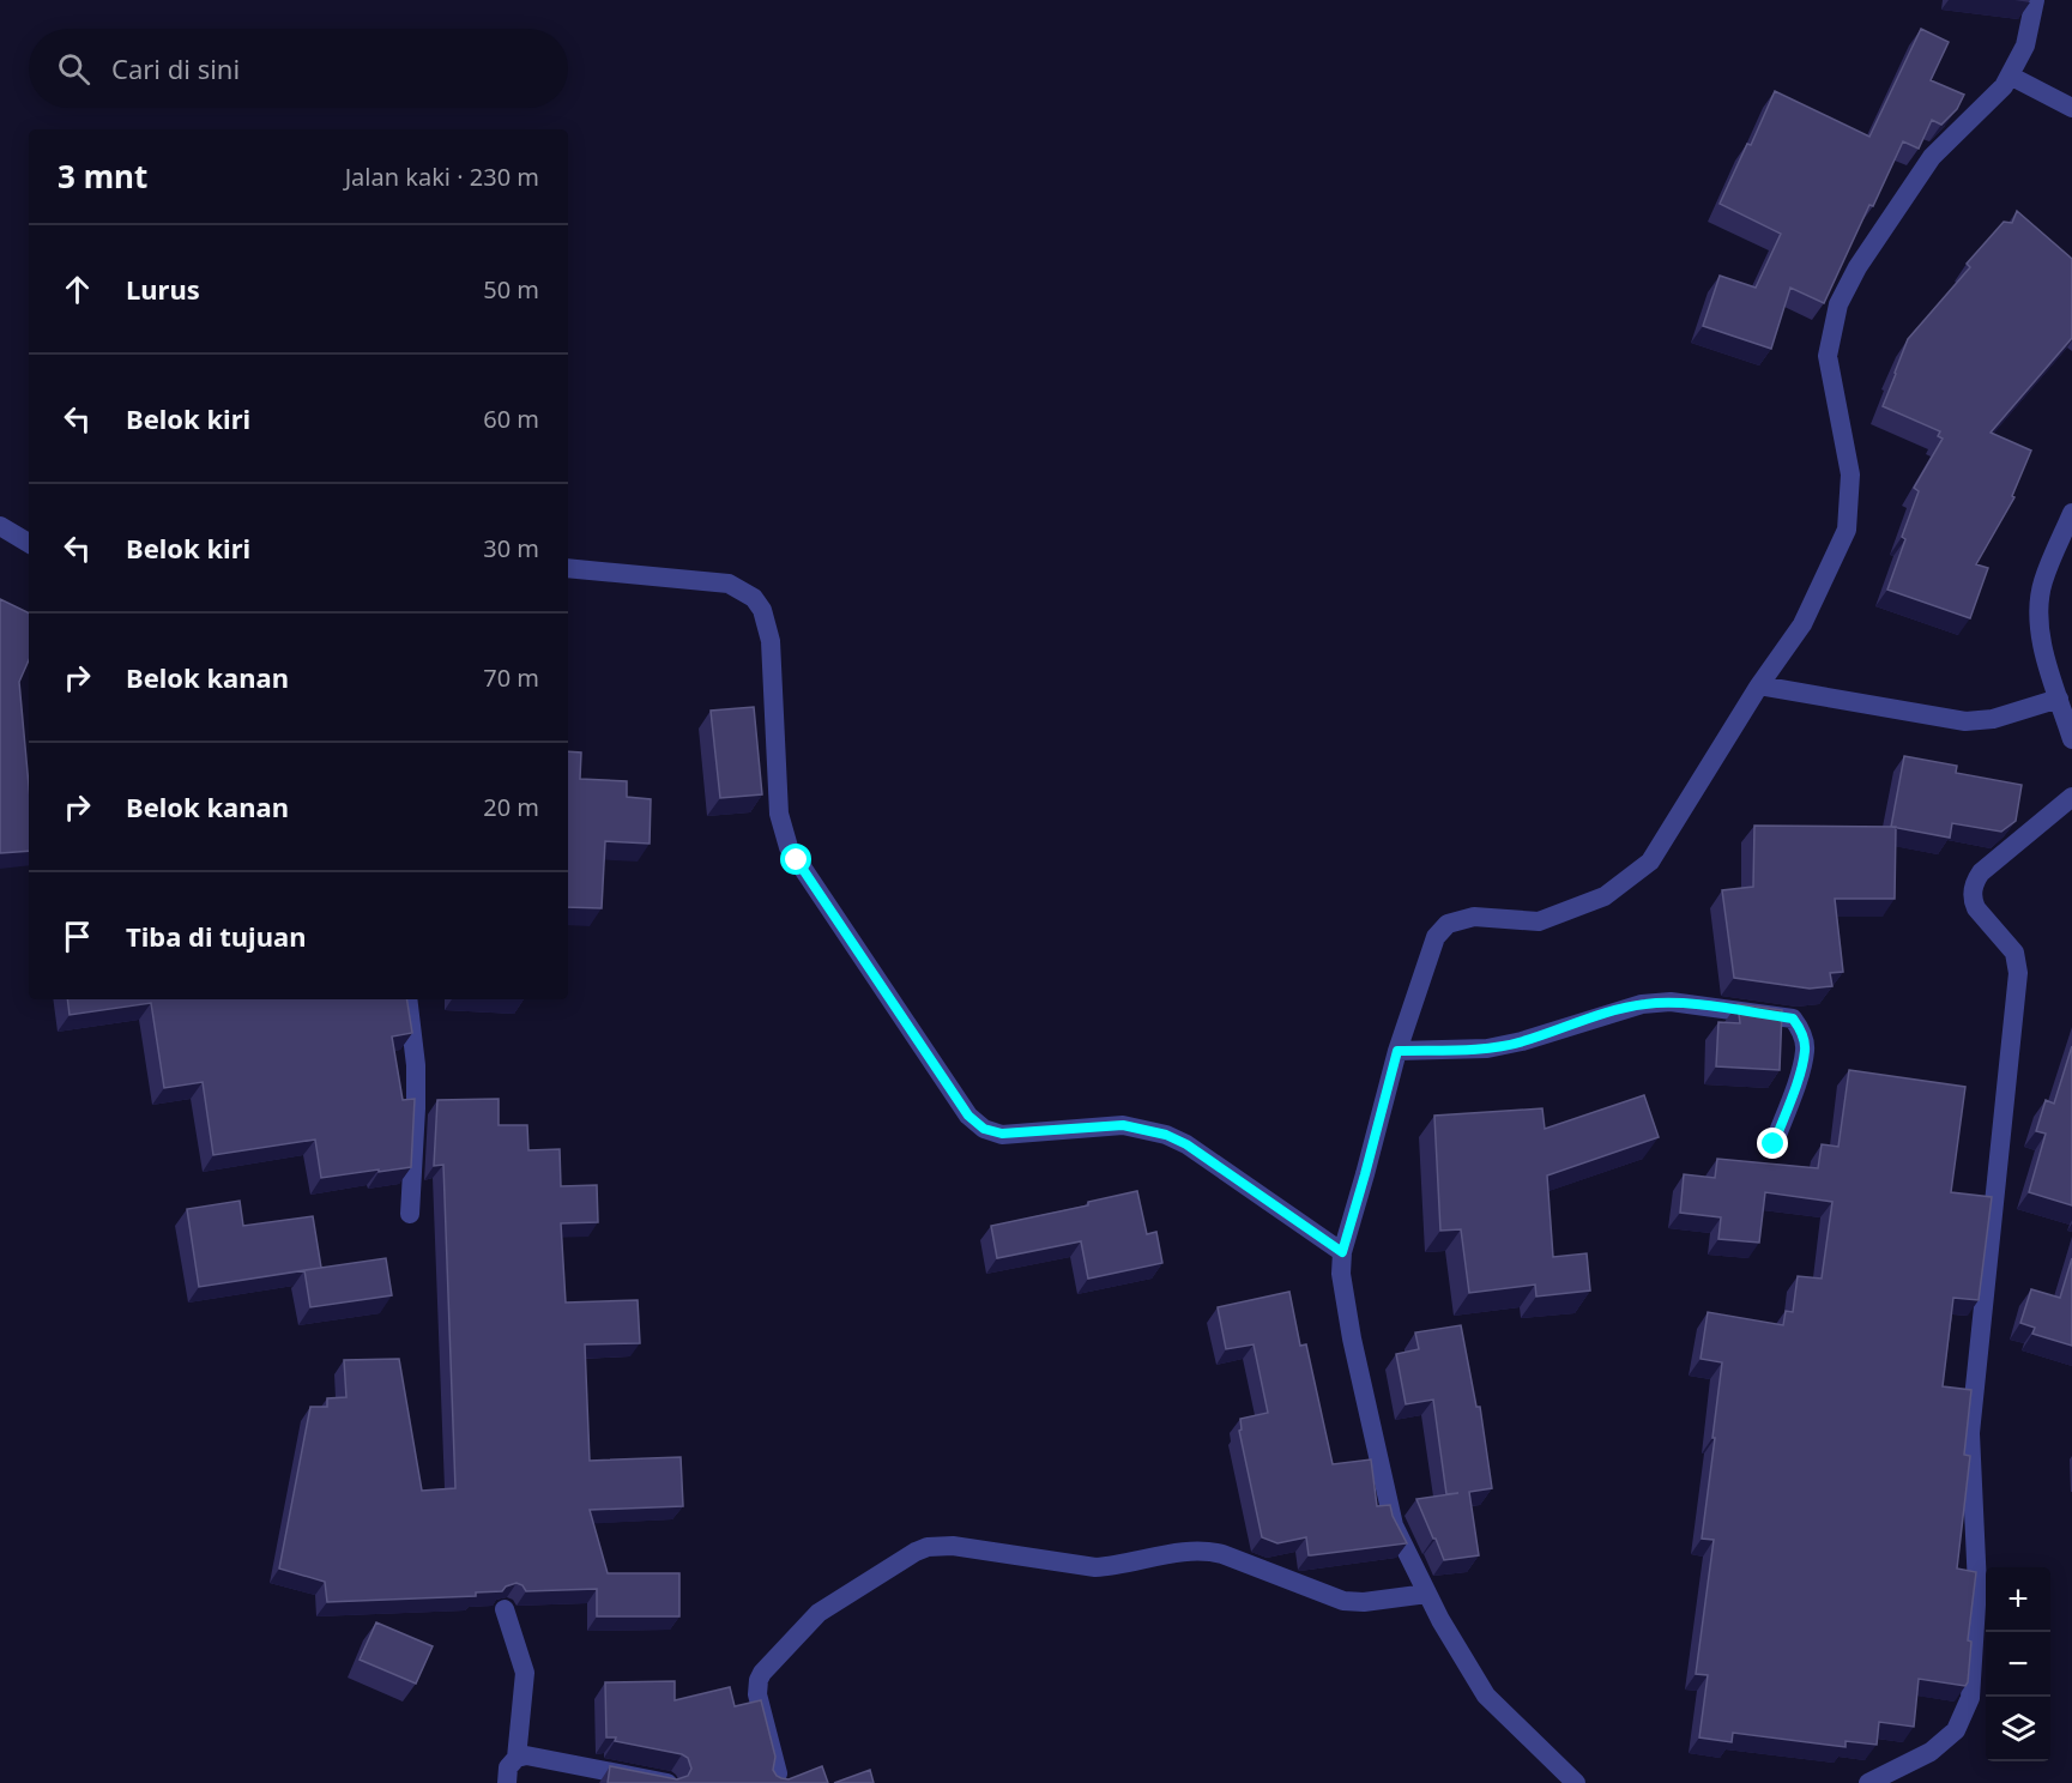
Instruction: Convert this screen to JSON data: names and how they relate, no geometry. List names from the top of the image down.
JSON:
{
  "page": {
    "search": "Cari di sini",
    "heading": ["3 mnt", "Jalan kaki · 230 m"],
    "list": [
      ["Lurus", "50 m"],
      ["Belok kiri", "60 m"],
      ["Belok kiri", "30 m"],
      ["Belok kanan", "70 m"],
      ["Belok kanan", "20 m"],
      "Tiba di tujuan"
    ],
    "map_buttons": ["+", "−"]
  }
}
